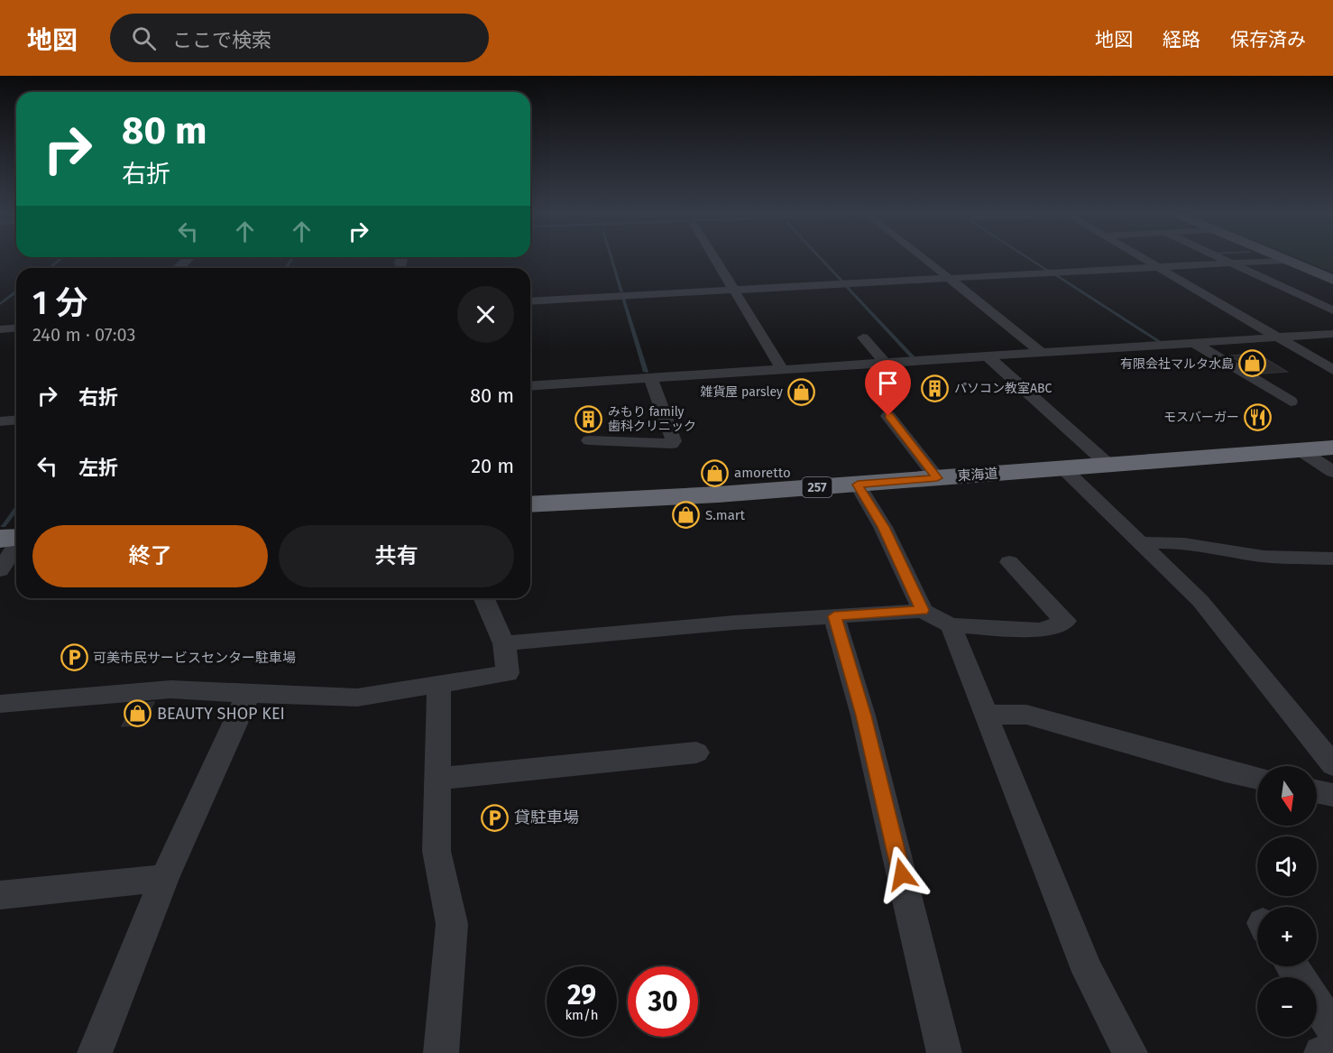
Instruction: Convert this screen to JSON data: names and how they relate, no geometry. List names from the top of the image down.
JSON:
{
  "streets": {
    "highway": ["東海道", "257"]
  },
  "places": {
    "shop": [
      "有限会社マルタ水島",
      "雑貨屋 parsley",
      "amoretto",
      "S.mart",
      "BEAUTY SHOP KEI"
    ],
    "building": ["パソコン教室ABC", "みもり family 歯科クリニック"],
    "restaurant": ["モスバーガー"],
    "parking": ["可美市民サービスセンター駐車場", "貸駐車場"]
  },
  "north": "bottom",
  "page": {
    "header": "地図",
    "search": "ここで検索",
    "nav": ["地図", "経路", "保存済み"],
    "turn": ["80 m", "右折"],
    "heading": ["1 分", "240 m · 07:03"],
    "list": [
      {
        "name": "右折",
        "value": "80 m"
      },
      {
        "name": "左折",
        "value": "20 m"
      }
    ],
    "buttons": ["終了", "共有"],
    "map_buttons": ["+", "−"],
    "speed": "29 km/h",
    "limit": "30"
  }
}
